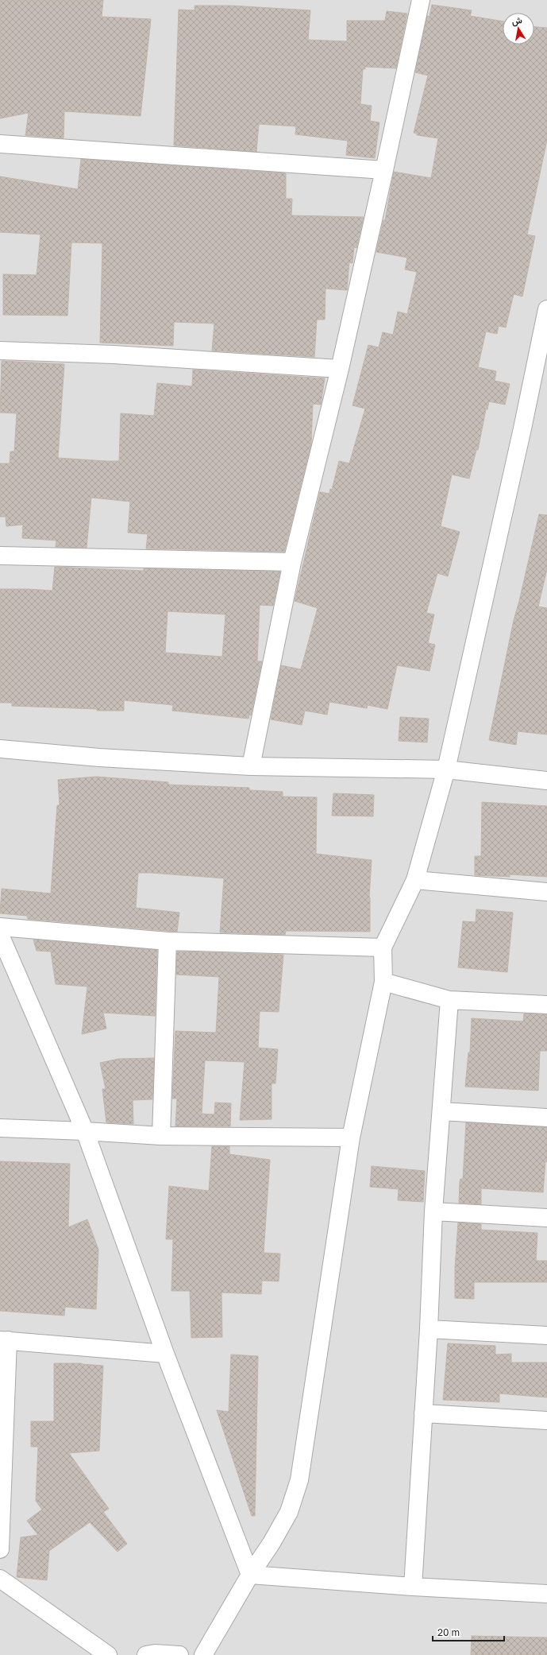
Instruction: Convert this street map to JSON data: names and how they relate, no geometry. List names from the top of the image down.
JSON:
{
  "scale_bar": "20 m",
  "north": "top"
}
